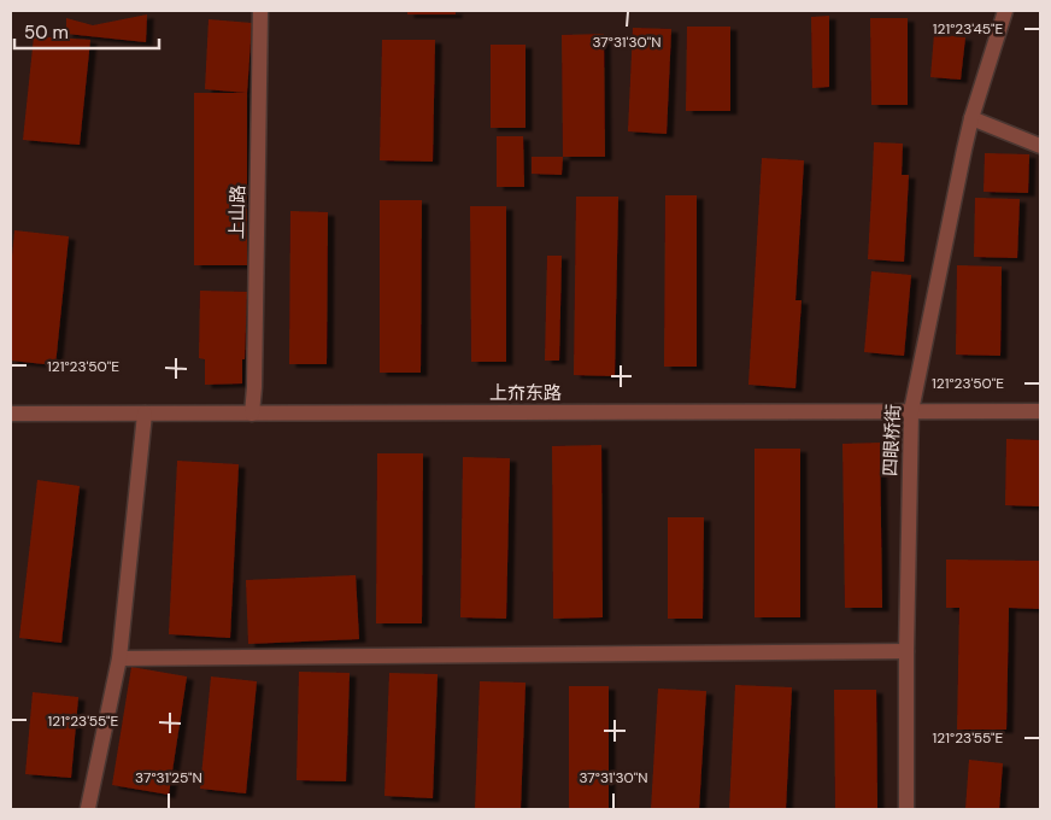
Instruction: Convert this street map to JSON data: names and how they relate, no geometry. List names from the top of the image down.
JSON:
{
  "streets": {
    "street": ["上山路", "上夼东路", "四眼桥街"]
  },
  "crossings": [
    ["上山路", "上夼东路"],
    ["上夼东路", "四眼桥街"]
  ],
  "scale_bar": "50 m",
  "coordinates": [
    "121°23'45\"E",
    "37°31'30\"N",
    "121°23'50\"E",
    "121°23'55\"E",
    "37°31'25\"N"
  ]
}
